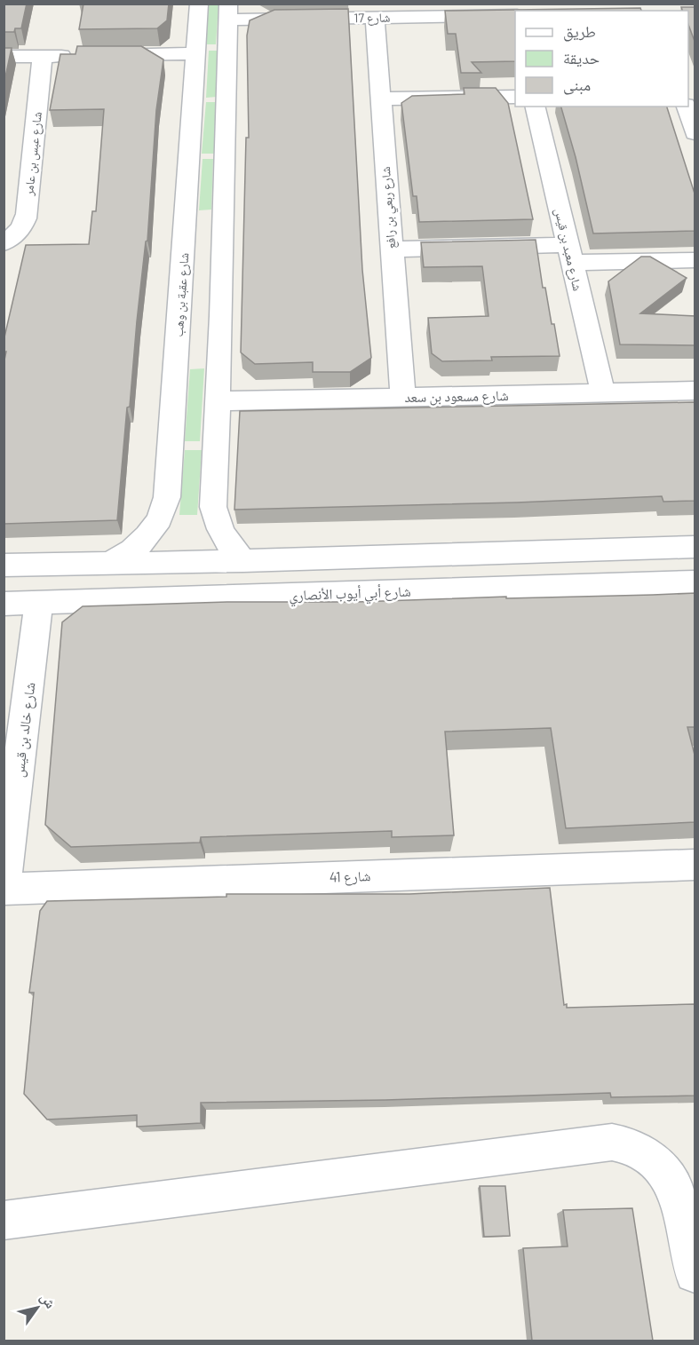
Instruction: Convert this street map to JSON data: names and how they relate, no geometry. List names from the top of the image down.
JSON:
{
  "streets": {
    "street": [
      "شارع 17",
      "شارع عبس بن عامر",
      "شارع ربعي بن رافع",
      "شارع معبد بن قيس",
      "شارع عقبة بن وهب",
      "شارع مسعود بن سعد",
      "شارع أبي أيوب الأنصاري",
      "شارع خالد بن قيس",
      "شارع 41"
    ]
  },
  "crossings": [
    ["شارع 17", "شارع ربعي بن رافع"],
    ["شارع ربعي بن رافع", "شارع مسعود بن سعد"],
    ["شارع معبد بن قيس", "شارع مسعود بن سعد"],
    ["شارع أبي أيوب الأنصاري", "شارع خالد بن قيس"],
    ["شارع خالد بن قيس", "شارع 41"]
  ],
  "legend": ["طريق", "حديقة", "مبنى"],
  "north": "top right"
}
